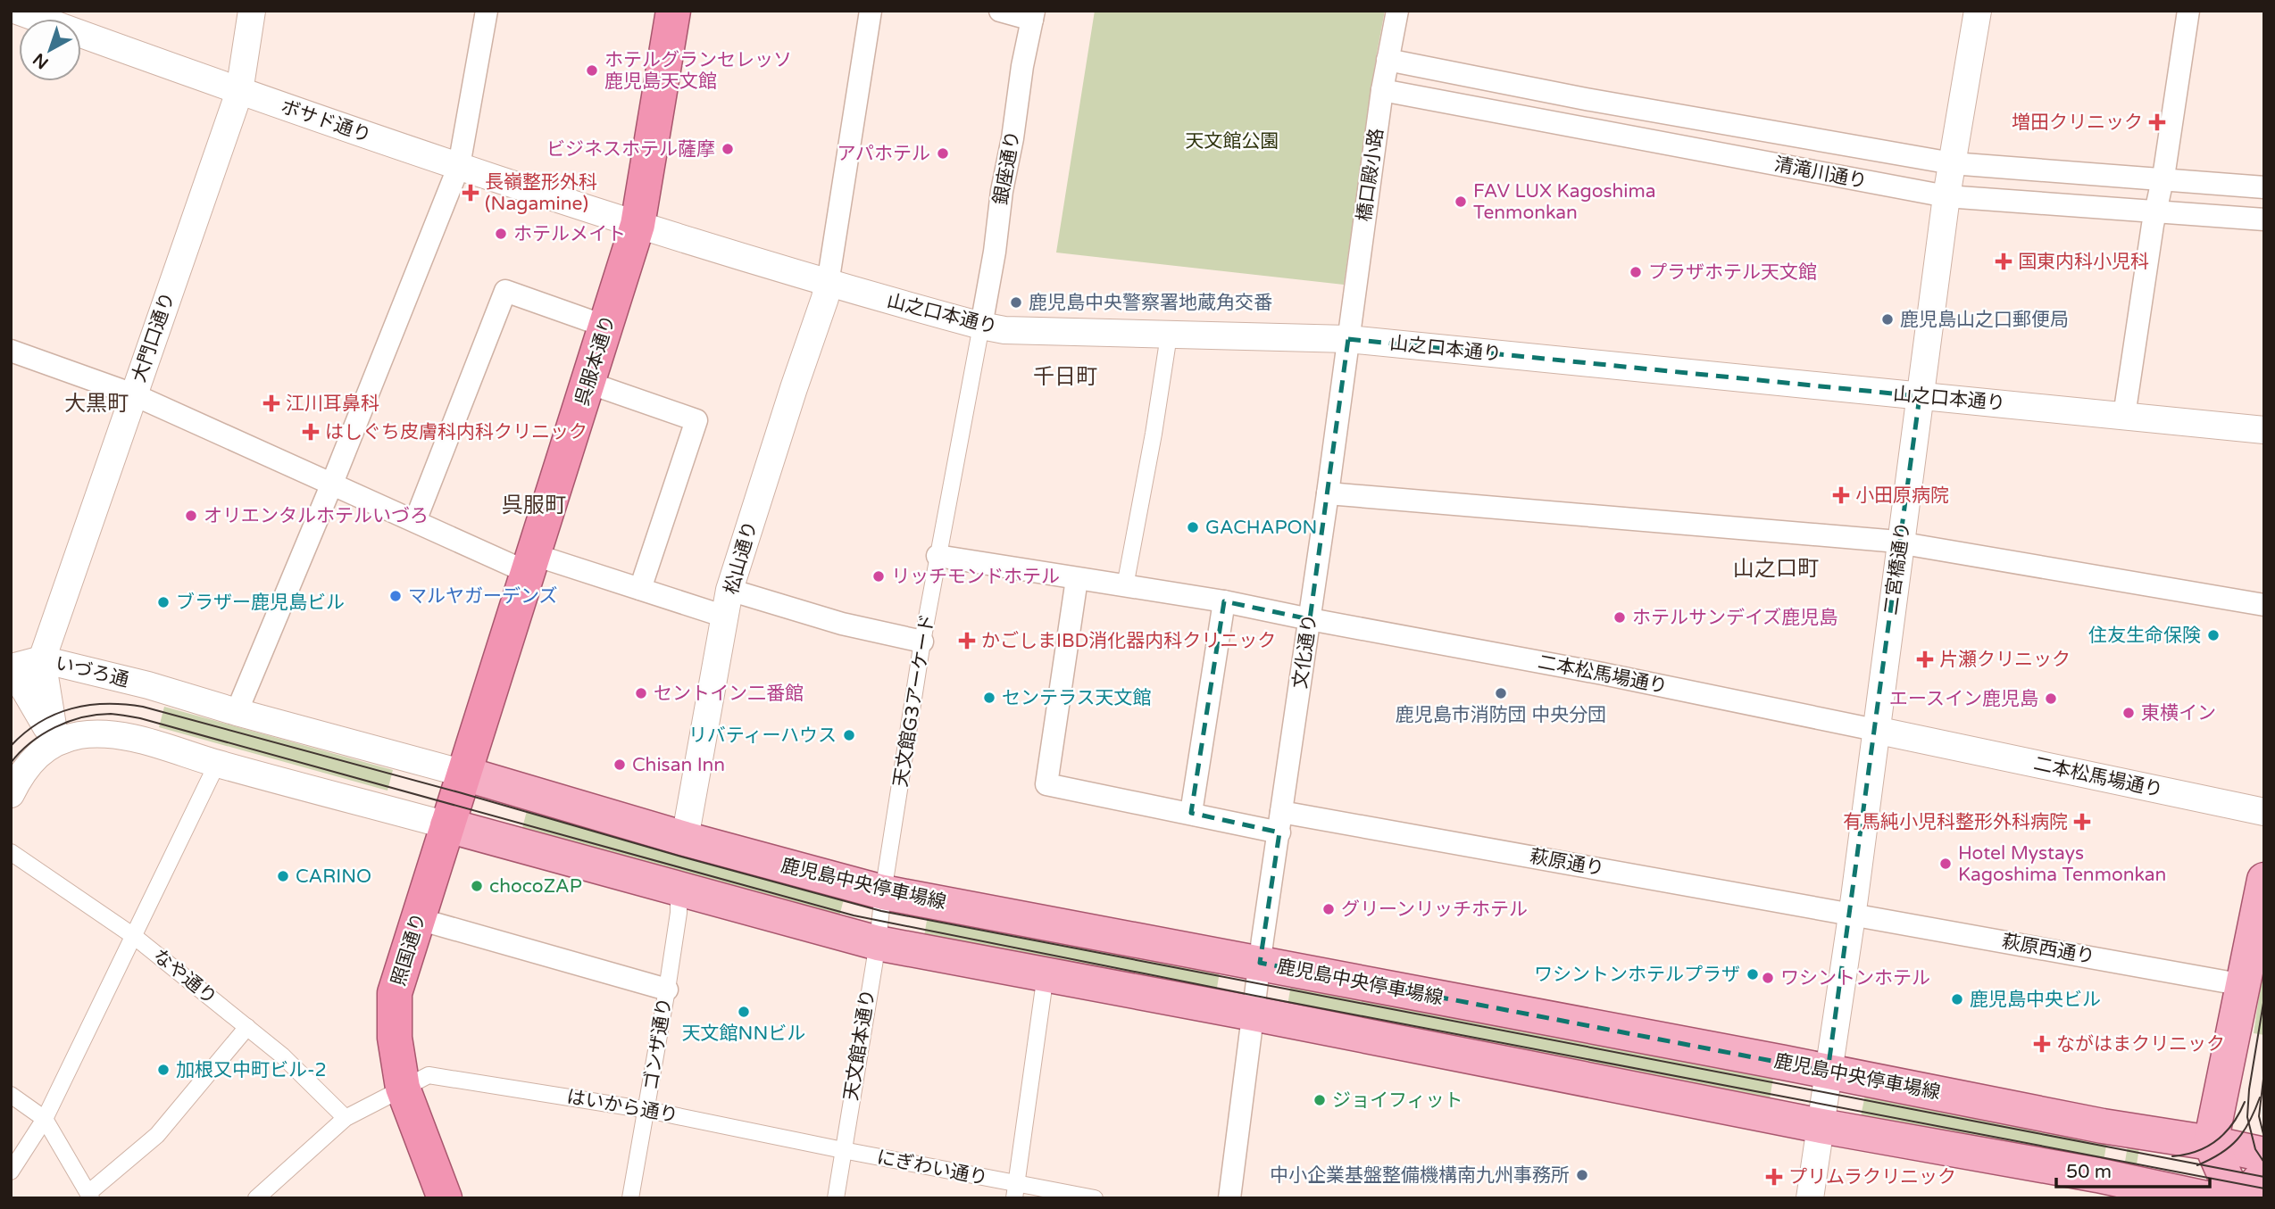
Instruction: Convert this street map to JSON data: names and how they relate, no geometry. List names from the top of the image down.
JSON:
{
  "streets": {
    "highway": ["呉服本通り", "照国通り"],
    "main road": ["鹿児島中央停車場線"],
    "street": [
      "ボサド通り",
      "銀座通り",
      "清滝川通り",
      "橋口殿小路",
      "山之口本通り",
      "大門口通り",
      "松山通り",
      "二宮橋通り",
      "文化通り",
      "いづろ通",
      "二本松馬場通り",
      "天文館G3アーケード",
      "萩原通り",
      "萩原西通り",
      "なや通り",
      "ゴンザ通り",
      "天文館本通り",
      "はいから通り",
      "にぎわい通り"
    ]
  },
  "crossings": [
    ["ボサド通り", "山之口本通り"],
    ["ボサド通り", "大門口通り"],
    ["ボサド通り", "呉服本通り"],
    ["銀座通り", "山之口本通り"],
    ["銀座通り", "天文館G3アーケード"],
    ["清滝川通り", "橋口殿小路"],
    ["清滝川通り", "二宮橋通り"],
    ["橋口殿小路", "山之口本通り"],
    ["橋口殿小路", "文化通り"],
    ["山之口本通り", "呉服本通り"],
    ["山之口本通り", "松山通り"],
    ["山之口本通り", "二宮橋通り"],
    ["山之口本通り", "文化通り"],
    ["山之口本通り", "天文館G3アーケード"],
    ["大門口通り", "いづろ通"],
    ["呉服本通り", "いづろ通"],
    ["呉服本通り", "鹿児島中央停車場線"],
    ["呉服本通り", "照国通り"],
    ["松山通り", "鹿児島中央停車場線"],
    ["二宮橋通り", "二本松馬場通り"],
    ["二宮橋通り", "萩原通り"],
    ["二宮橋通り", "鹿児島中央停車場線"],
    ["二宮橋通り", "萩原西通り"],
    ["文化通り", "二本松馬場通り"],
    ["文化通り", "萩原通り"],
    ["文化通り", "鹿児島中央停車場線"],
    ["いづろ通", "鹿児島中央停車場線"],
    ["いづろ通", "照国通り"],
    ["二本松馬場通り", "天文館G3アーケード"],
    ["二本松馬場通り", "萩原通り"],
    ["天文館G3アーケード", "鹿児島中央停車場線"],
    ["天文館G3アーケード", "天文館本通り"],
    ["萩原通り", "萩原西通り"],
    ["鹿児島中央停車場線", "照国通り"],
    ["鹿児島中央停車場線", "天文館本通り"],
    ["照国通り", "はいから通り"],
    ["なや通り", "はいから通り"],
    ["ゴンザ通り", "はいから通り"],
    ["天文館本通り", "はいから通り"],
    ["天文館本通り", "にぎわい通り"],
    ["はいから通り", "にぎわい通り"]
  ],
  "districts": [
    "千日町",
    "大黒町",
    "呉服町",
    "山之口町"
  ],
  "parks": ["天文館公園"],
  "places": {
    "other": [
      "ホテルグランセレッソ 鹿児島天文館",
      "ビジネスホテル薩摩",
      "アパホテル",
      "FAV LUX Kagoshima Tenmonkan",
      "ホテルメイト",
      "プラザホテル天文館",
      "鹿児島中央警察署地蔵角交番",
      "鹿児島山之口郵便局",
      "オリエンタルホテルいづろ",
      "GACHAPON",
      "リッチモンドホテル",
      "マルヤガーデンズ",
      "ブラザー鹿児島ビル",
      "ホテルサンデイズ鹿児島",
      "住友生命保険",
      "セントイン二番館",
      "鹿児島市消防団 中央分団",
      "センテラス天文館",
      "エースイン鹿児島",
      "東横イン",
      "リバティーハウス",
      "Chisan Inn",
      "Hotel Mystays Kagoshima Tenmonkan",
      "CARINO",
      "chocoZAP",
      "グリーンリッチホテル",
      "ワシントンホテルプラザ",
      "ワシントンホテル",
      "鹿児島中央ビル",
      "天文館NNビル",
      "加根又中町ビル-2",
      "ジョイフィット",
      "中小企業基盤整備機構南九州事務所"
    ],
    "health": [
      "増田クリニック",
      "長嶺整形外科 (Nagamine)",
      "国東内科小児科",
      "江川耳鼻科",
      "はしぐち皮膚科内科クリニック",
      "小田原病院",
      "かごしまIBD消化器内科クリニック",
      "片瀬クリニック",
      "有馬純小児科整形外科病院",
      "ながはまクリニック",
      "プリムラクリニック"
    ]
  },
  "scale_bar": "50 m",
  "north": "bottom left"
}
